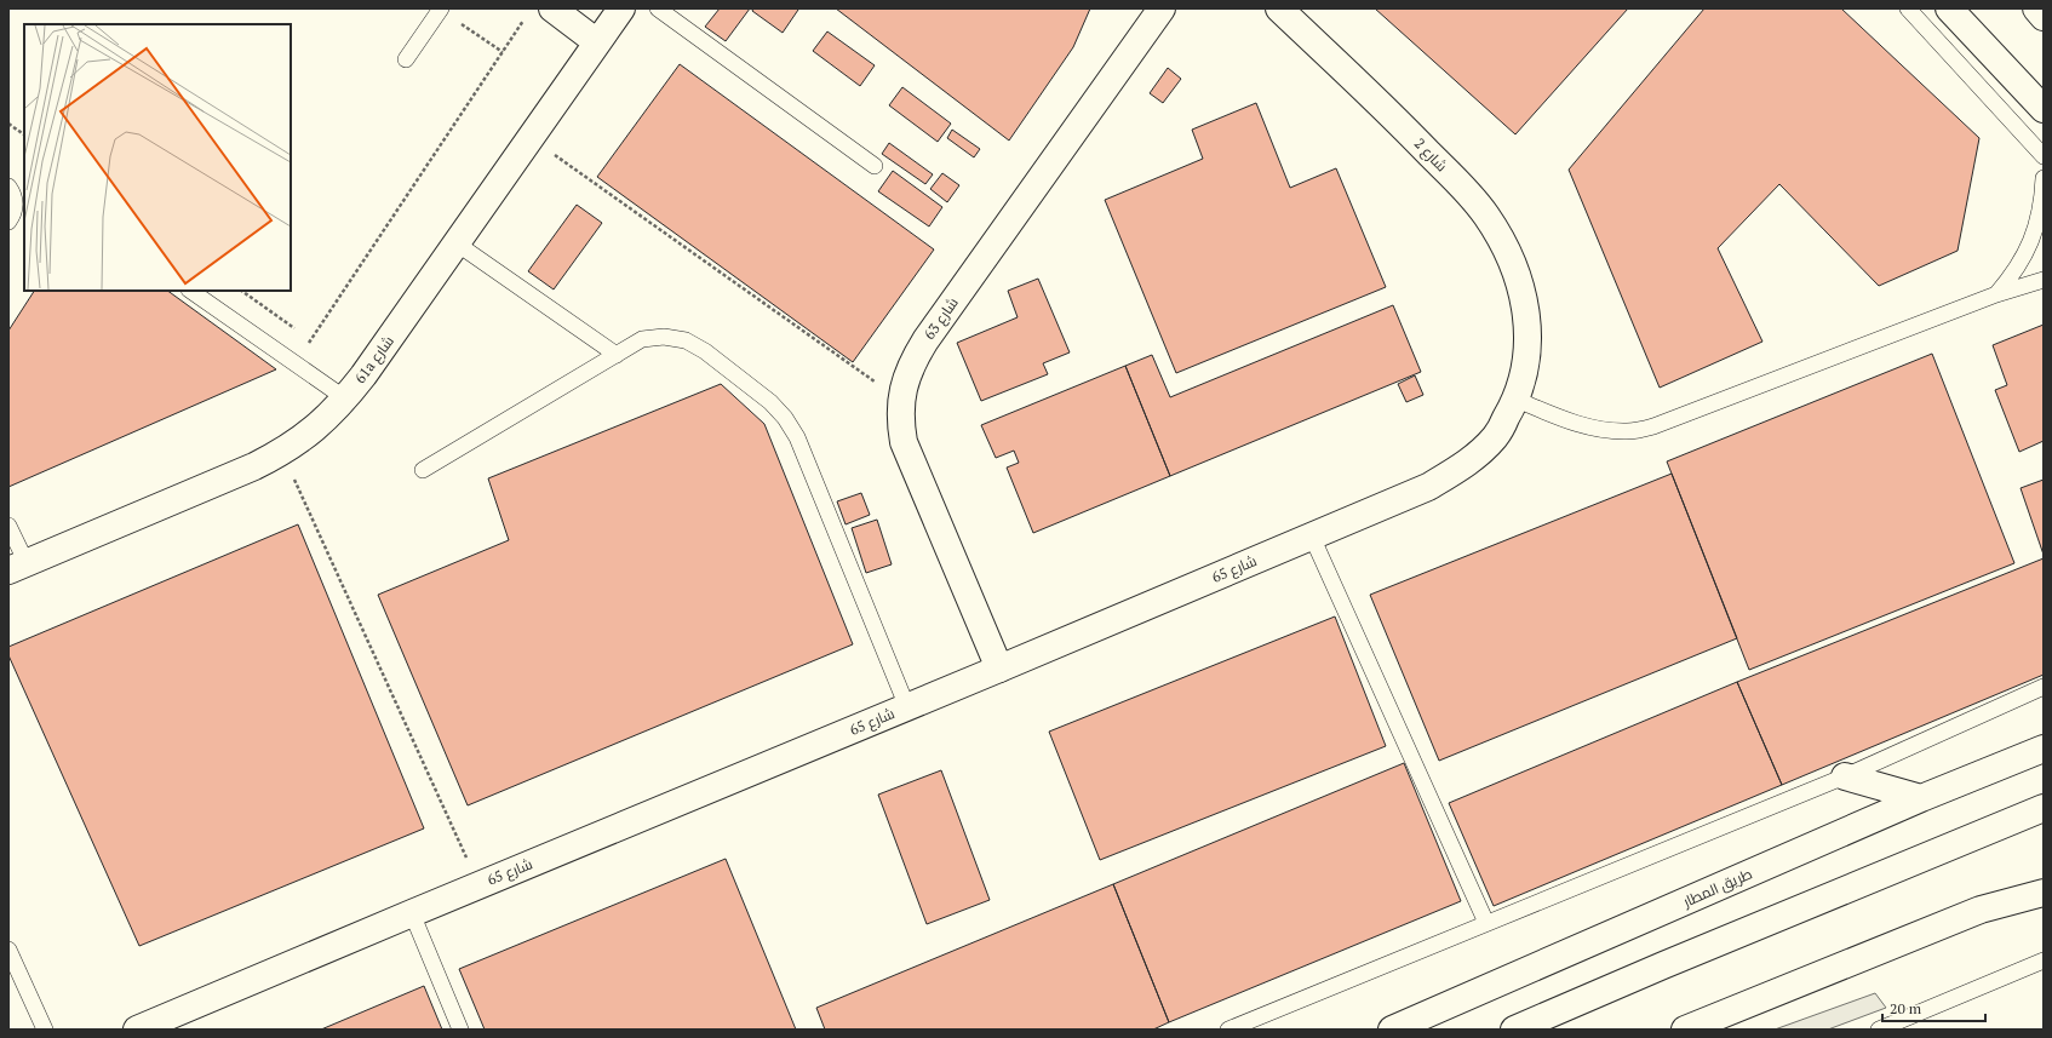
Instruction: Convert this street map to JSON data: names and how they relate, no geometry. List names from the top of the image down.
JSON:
{
  "streets": {
    "main road": [
      "شارع 2",
      "شارع 63",
      "61a شارع",
      "شارع 65",
      "طريق المطار"
    ]
  },
  "crossings": [
    ["شارع 2", "شارع 65"],
    ["شارع 63", "شارع 65"]
  ],
  "scale_bar": "20 m"
}
